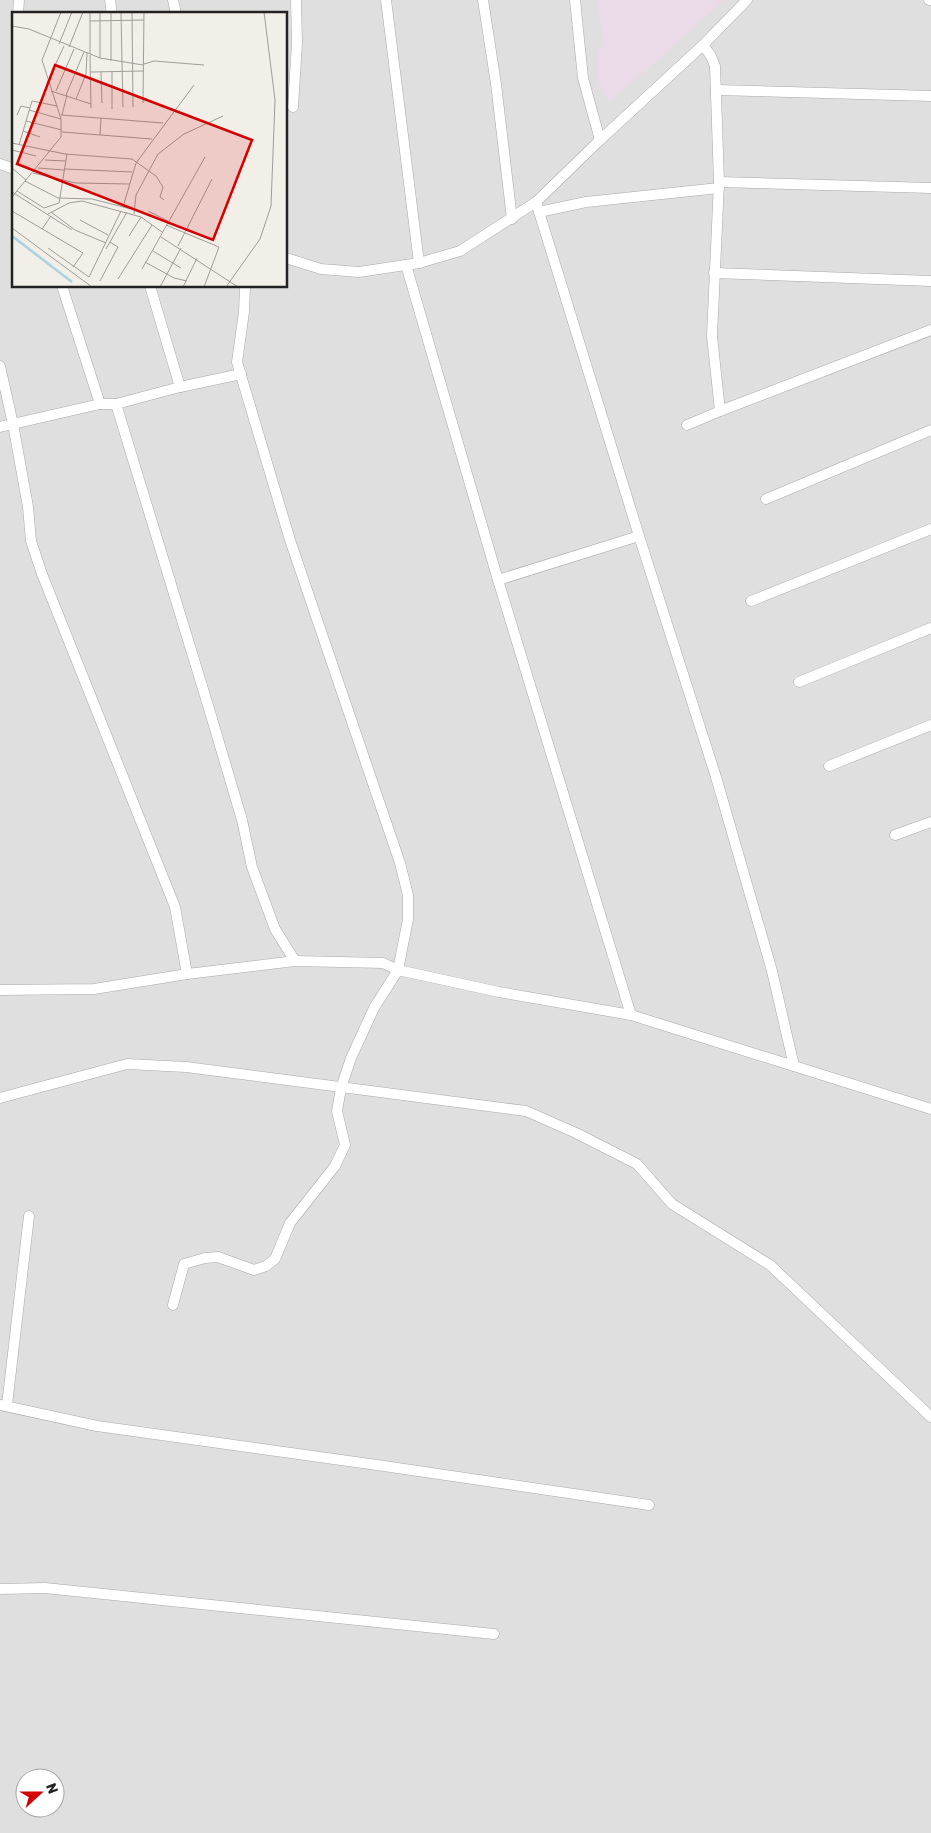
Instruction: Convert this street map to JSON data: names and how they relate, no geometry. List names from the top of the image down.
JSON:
{
  "north": "right"
}
